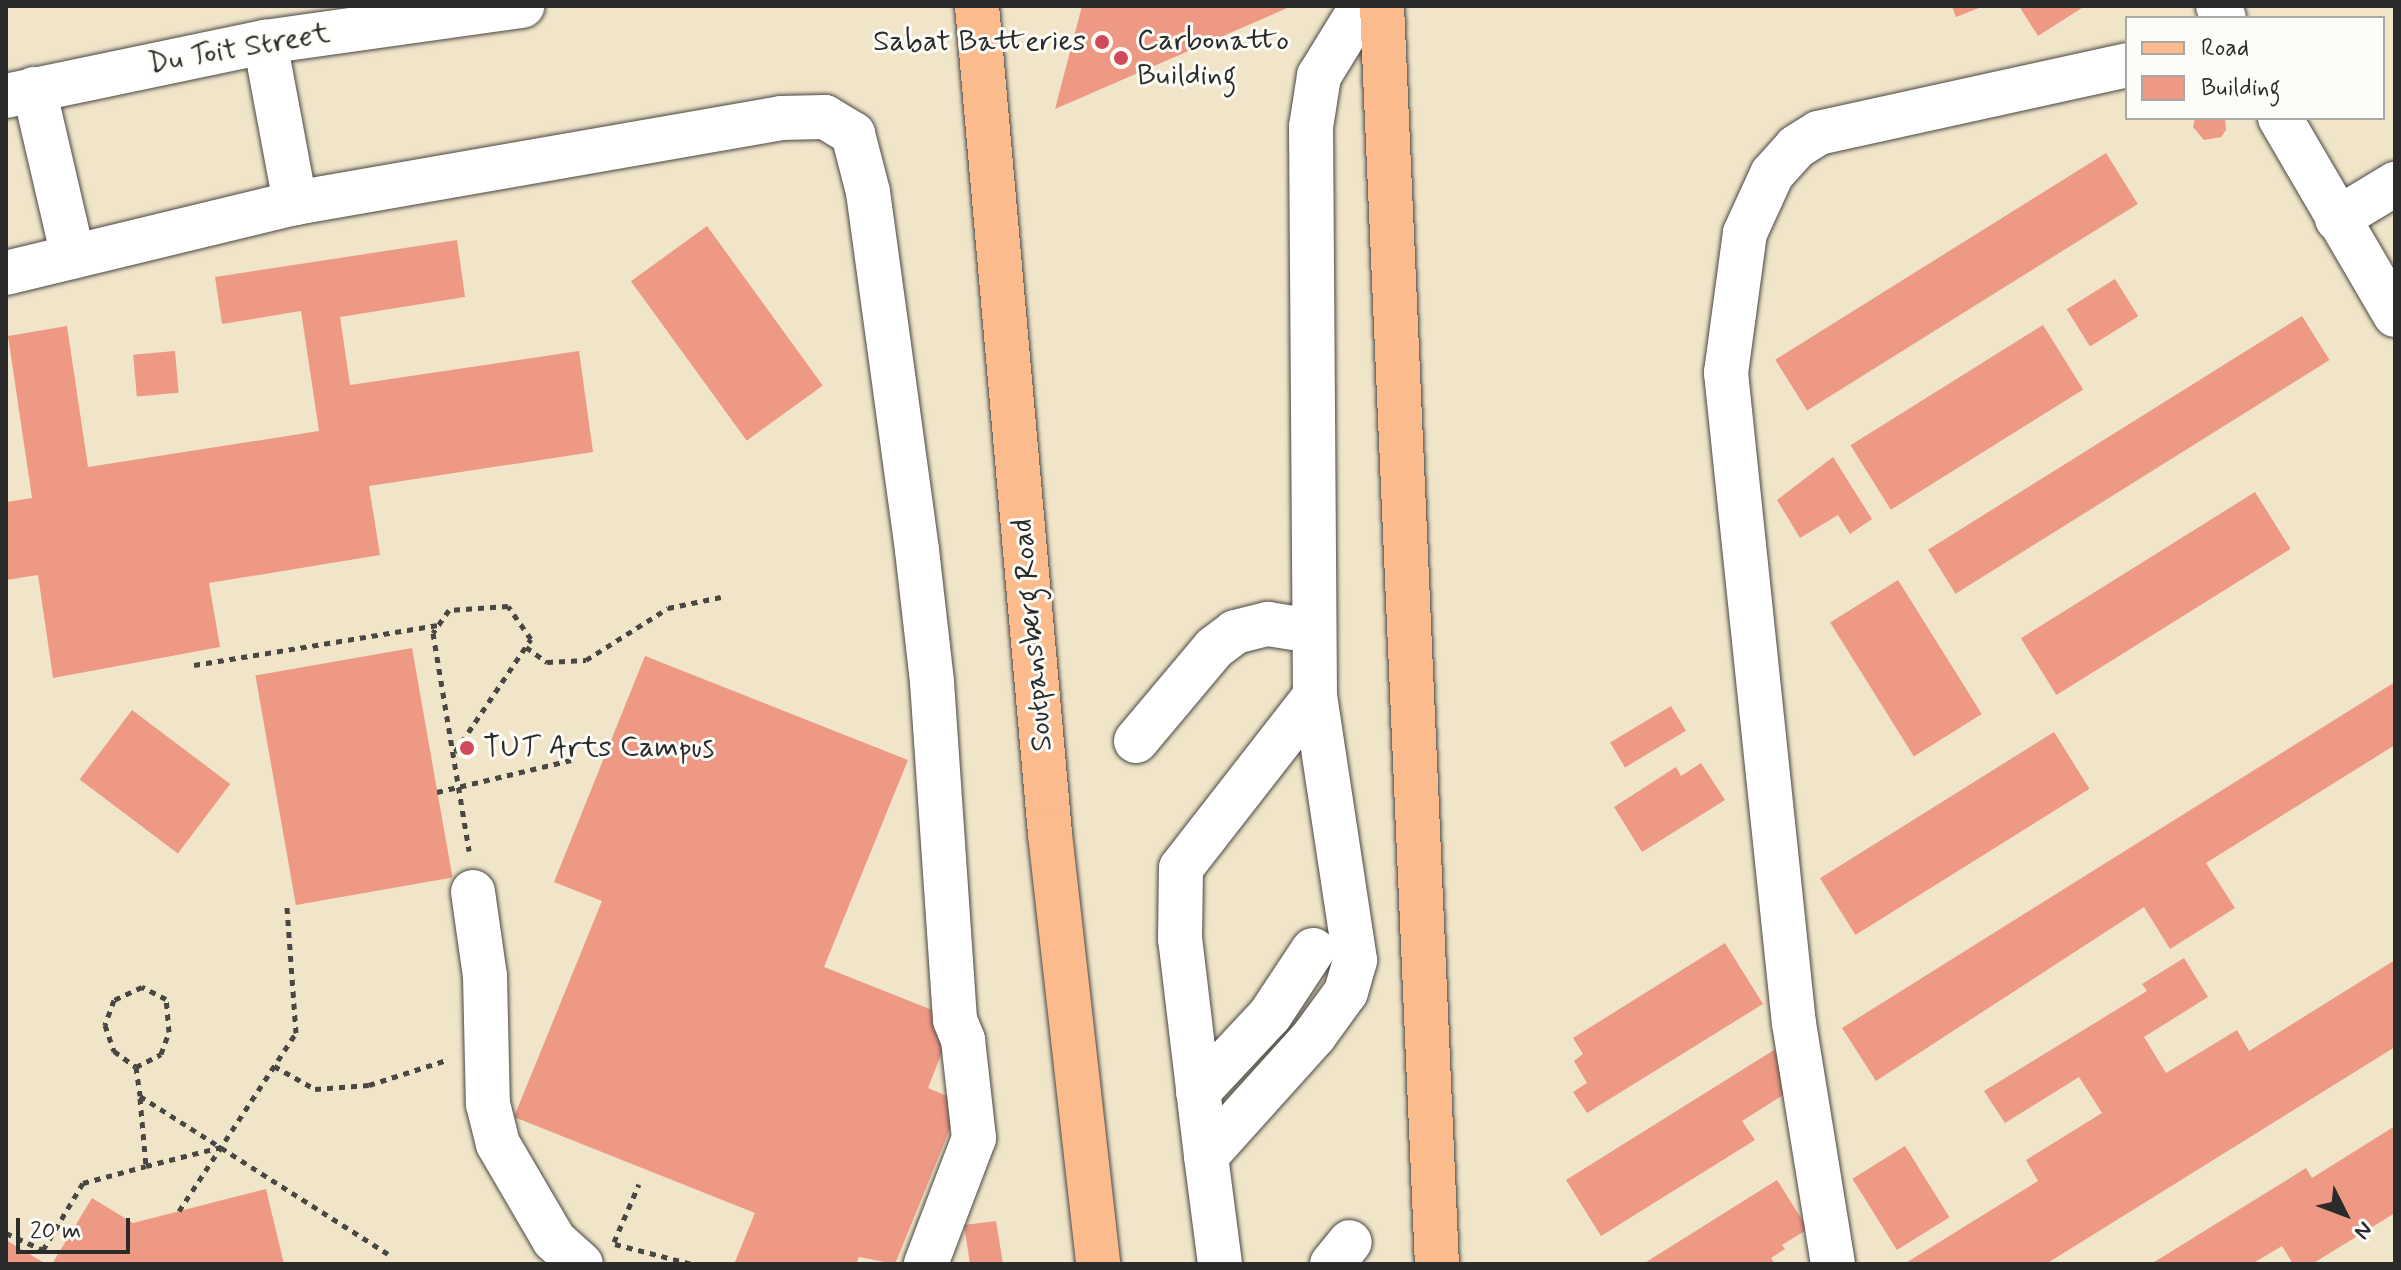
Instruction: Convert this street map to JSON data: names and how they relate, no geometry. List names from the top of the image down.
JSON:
{
  "streets": {
    "main road": ["Soutpansberg Road"],
    "street": ["Du Toit Street"]
  },
  "places": ["Sabat Batteries", "Carbonatto Building", "TUT Arts Campus"],
  "legend": ["Road", "Building"],
  "scale_bar": "20 m",
  "north": "bottom right"
}
